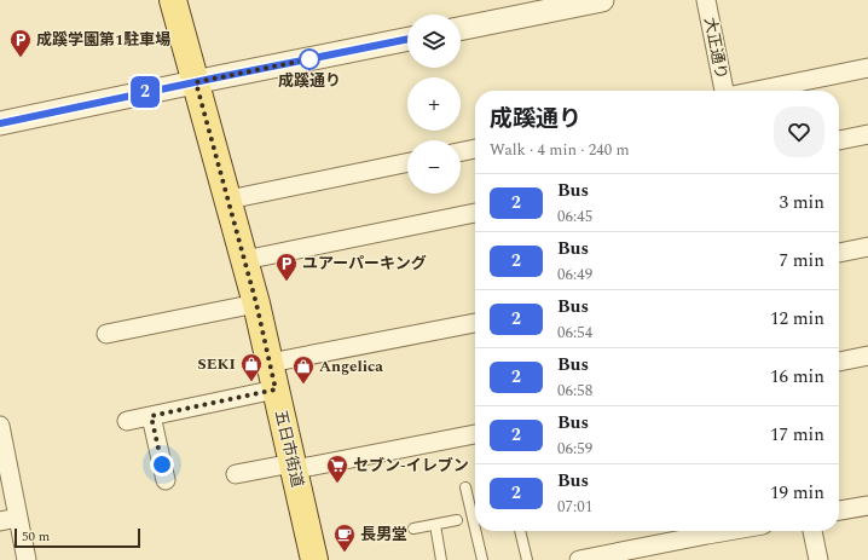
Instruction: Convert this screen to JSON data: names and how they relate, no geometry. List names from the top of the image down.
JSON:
{
  "streets": {
    "main road": ["五日市街道"],
    "street": ["大正通り"]
  },
  "places": {
    "parking": ["成蹊学園第1駐車場", "ユアーパーキング"],
    "other": ["成蹊通り"],
    "shop": ["SEKI", "Angelica"],
    "supermarket": ["セブン-イレブン"],
    "cafe": ["長男堂"]
  },
  "lines": ["bus line 2"],
  "scale_bar": "50 m",
  "page": {
    "on_map": "2",
    "map_buttons": ["+", "−"],
    "heading": ["成蹊通り", "Walk · 4 min · 240 m"],
    "list": [
      {
        "mark": "2",
        "name": "Bus",
        "note": "06:45",
        "value": "3 min"
      },
      {
        "mark": "2",
        "name": "Bus",
        "note": "06:49",
        "value": "7 min"
      },
      {
        "mark": "2",
        "name": "Bus",
        "note": "06:54",
        "value": "12 min"
      },
      {
        "mark": "2",
        "name": "Bus",
        "note": "06:58",
        "value": "16 min"
      },
      {
        "mark": "2",
        "name": "Bus",
        "note": "06:59",
        "value": "17 min"
      },
      {
        "mark": "2",
        "name": "Bus",
        "note": "07:01",
        "value": "19 min"
      }
    ],
    "scale": "50 m"
  }
}
